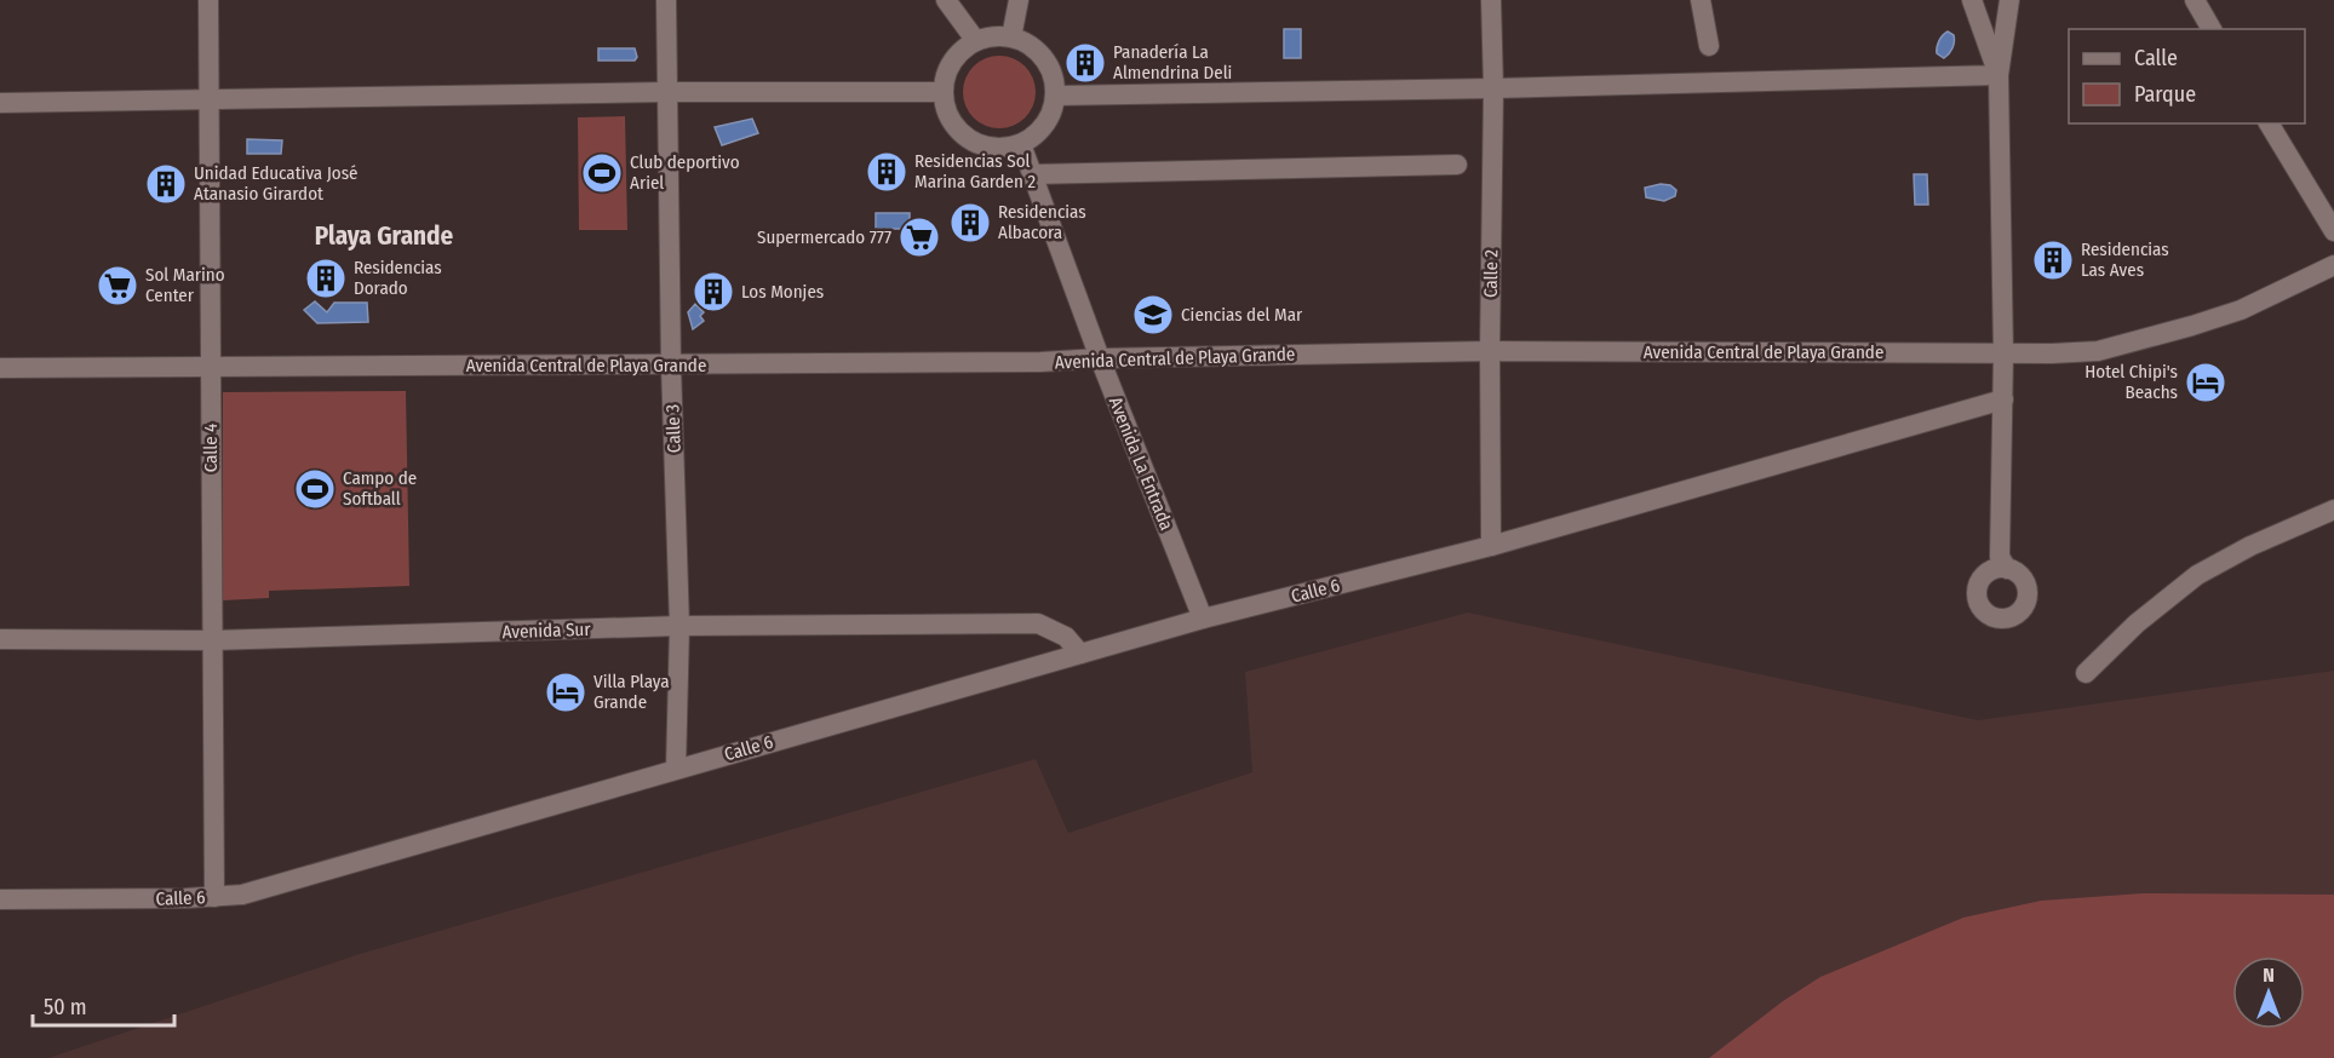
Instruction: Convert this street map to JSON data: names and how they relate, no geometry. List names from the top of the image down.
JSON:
{
  "streets": {
    "street": [
      "Calle 2",
      "Avenida Central de Playa Grande",
      "Calle 3",
      "Calle 4",
      "Avenida La Entrada",
      "Calle 6",
      "Avenida Sur"
    ]
  },
  "crossings": [
    ["Calle 2", "Avenida Central de Playa Grande"],
    ["Calle 2", "Calle 6"],
    ["Avenida Central de Playa Grande", "Calle 3"],
    ["Avenida Central de Playa Grande", "Calle 4"],
    ["Avenida Central de Playa Grande", "Avenida La Entrada"],
    ["Calle 3", "Calle 6"],
    ["Calle 3", "Avenida Sur"],
    ["Calle 4", "Calle 6"],
    ["Calle 4", "Avenida Sur"],
    ["Avenida La Entrada", "Calle 6"],
    ["Calle 6", "Avenida Sur"]
  ],
  "districts": ["Playa Grande"],
  "places": {
    "building": [
      "Panadería La Almendrina Deli",
      "Residencias Sol Marina Garden 2",
      "Unidad Educativa José Atanasio Girardot",
      "Residencias Albacora",
      "Residencias Las Aves",
      "Residencias Dorado",
      "Los Monjes"
    ],
    "sports": ["Club deportivo Ariel", "Campo de Softball"],
    "supermarket": ["Supermercado 777", "Sol Marino Center"],
    "school or university": ["Ciencias del Mar"],
    "hotel": ["Hotel Chipi's Beachs", "Villa Playa Grande"]
  },
  "legend": ["Calle", "Parque"],
  "scale_bar": "50 m",
  "north": "top"
}
